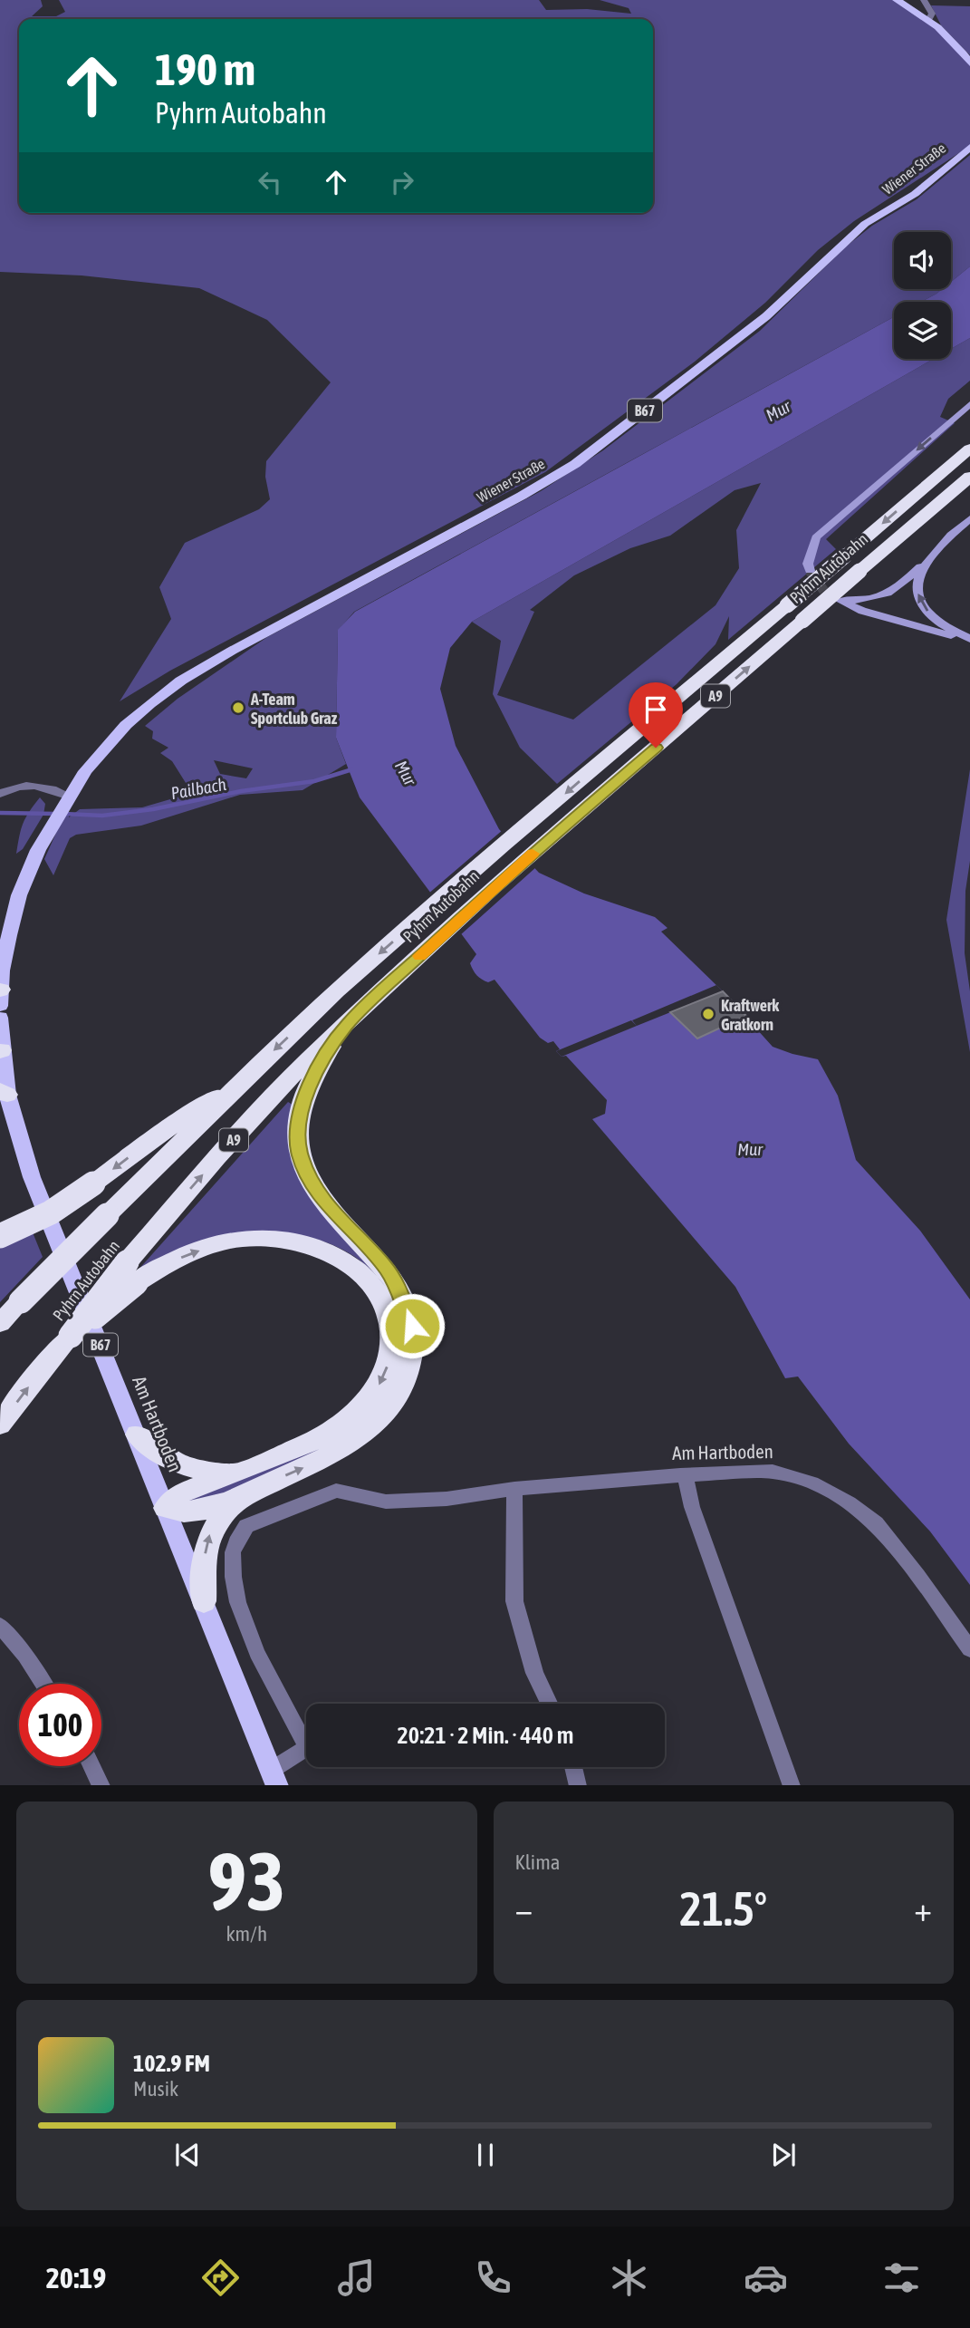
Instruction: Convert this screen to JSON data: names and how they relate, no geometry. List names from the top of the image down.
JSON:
{
  "streets": {
    "highway": ["Pyhrn Autobahn", "A9"],
    "main road": ["Wiener Straße", "B67", "Am Hartboden"]
  },
  "water": ["Mur", "Pailbach"],
  "places": ["A-Team Sportclub Graz", "Kraftwerk Gratkorn"],
  "page": {
    "turn": ["190 m", "Pyhrn Autobahn"],
    "limit": "100",
    "trip": "20:21 · 2 Min. · 440 m",
    "tile": [
      ["93", "km/h"],
      "Klima"
    ],
    "heat": ["−", "21.5°", "+"],
    "song": ["102.9 FM", "Musik"],
    "tabs": "20:19"
  }
}
